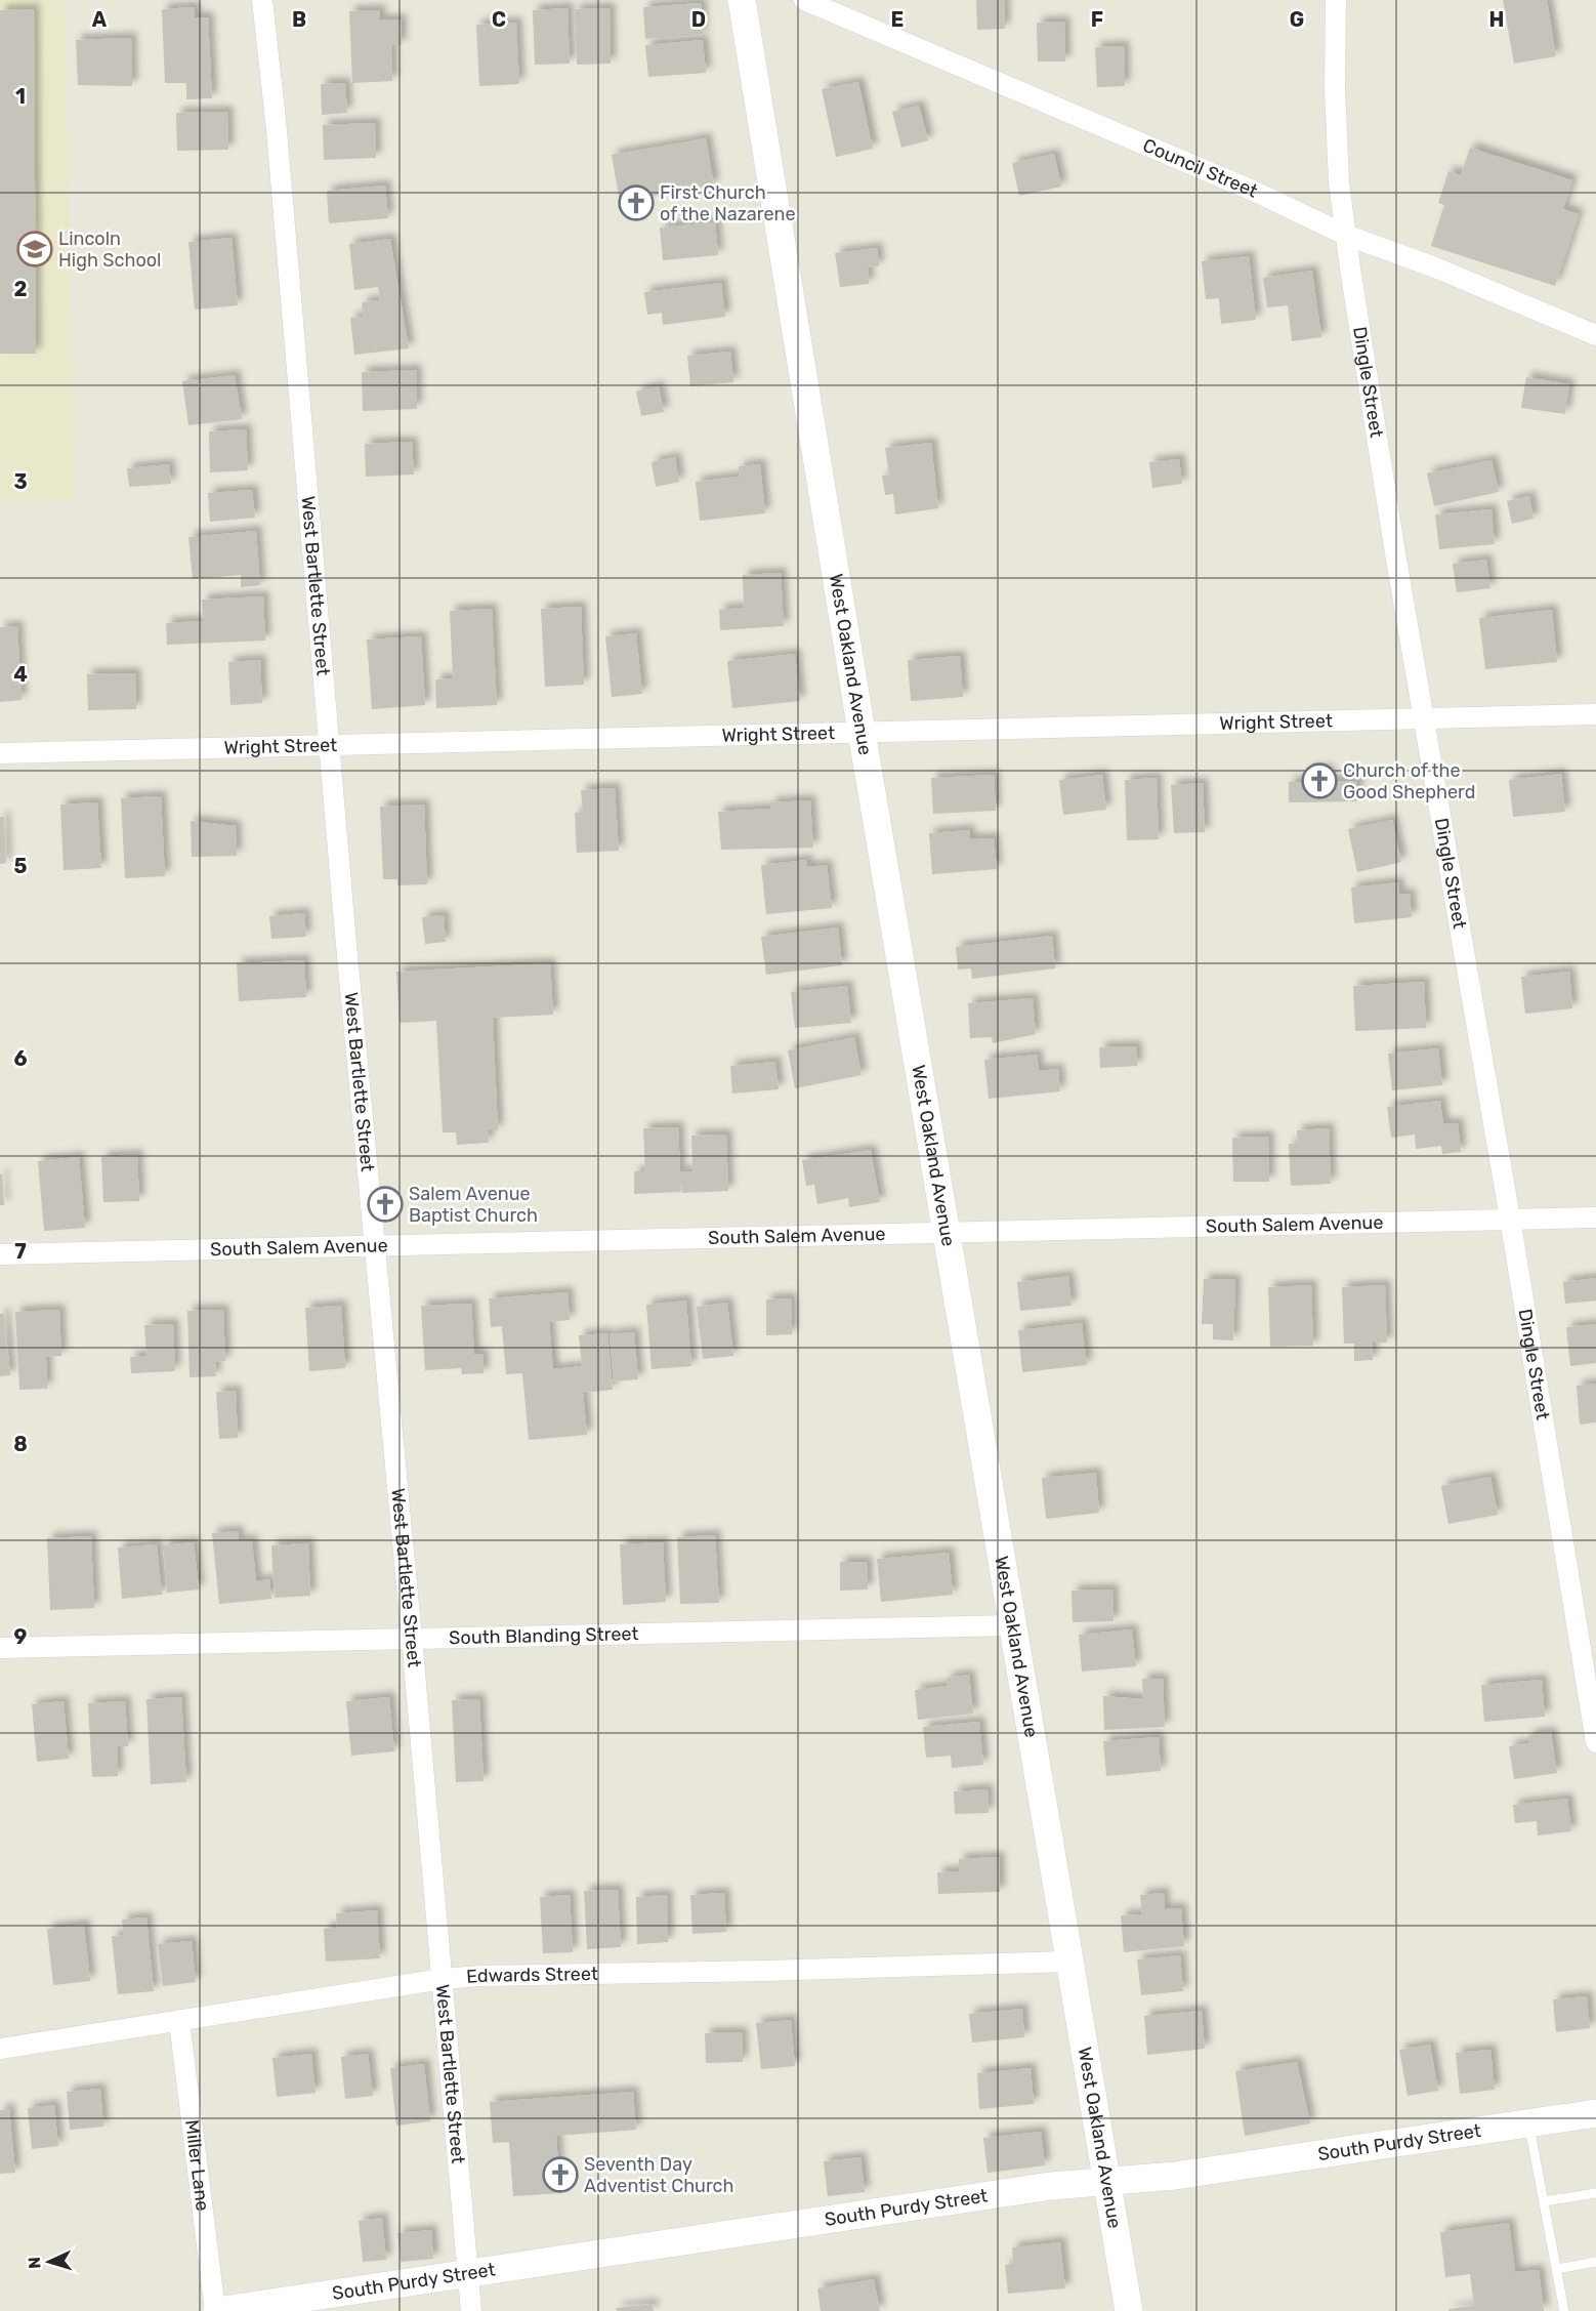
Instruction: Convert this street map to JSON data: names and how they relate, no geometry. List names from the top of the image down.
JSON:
{
  "streets": {
    "street": [
      "Council Street",
      "Dingle Street",
      "West Bartlette Street",
      "West Oakland Avenue",
      "Wright Street",
      "South Salem Avenue",
      "South Blanding Street",
      "Edwards Street",
      "South Purdy Street",
      "Miller Lane"
    ]
  },
  "crossings": [
    ["Council Street", "Dingle Street"],
    ["Dingle Street", "Wright Street"],
    ["Dingle Street", "South Salem Avenue"],
    ["West Bartlette Street", "Wright Street"],
    ["West Bartlette Street", "South Salem Avenue"],
    ["West Bartlette Street", "South Blanding Street"],
    ["West Bartlette Street", "Edwards Street"],
    ["West Bartlette Street", "South Purdy Street"],
    ["West Oakland Avenue", "Wright Street"],
    ["West Oakland Avenue", "South Salem Avenue"],
    ["West Oakland Avenue", "South Blanding Street"],
    ["West Oakland Avenue", "Edwards Street"],
    ["West Oakland Avenue", "South Purdy Street"],
    ["Edwards Street", "Miller Lane"],
    ["South Purdy Street", "Miller Lane"]
  ],
  "places": {
    "church": [
      "First Church of the Nazarene",
      "Church of the Good Shepherd",
      "Salem Avenue Baptist Church",
      "Seventh Day Adventist Church"
    ],
    "school or university": ["Lincoln High School"]
  },
  "north": "left",
  "grid": {
    "columns": [
      "A",
      "B",
      "C",
      "D",
      "E",
      "F",
      "G",
      "H"
    ],
    "rows": [
      "1",
      "2",
      "3",
      "4",
      "5",
      "6",
      "7",
      "8",
      "9"
    ]
  }
}
